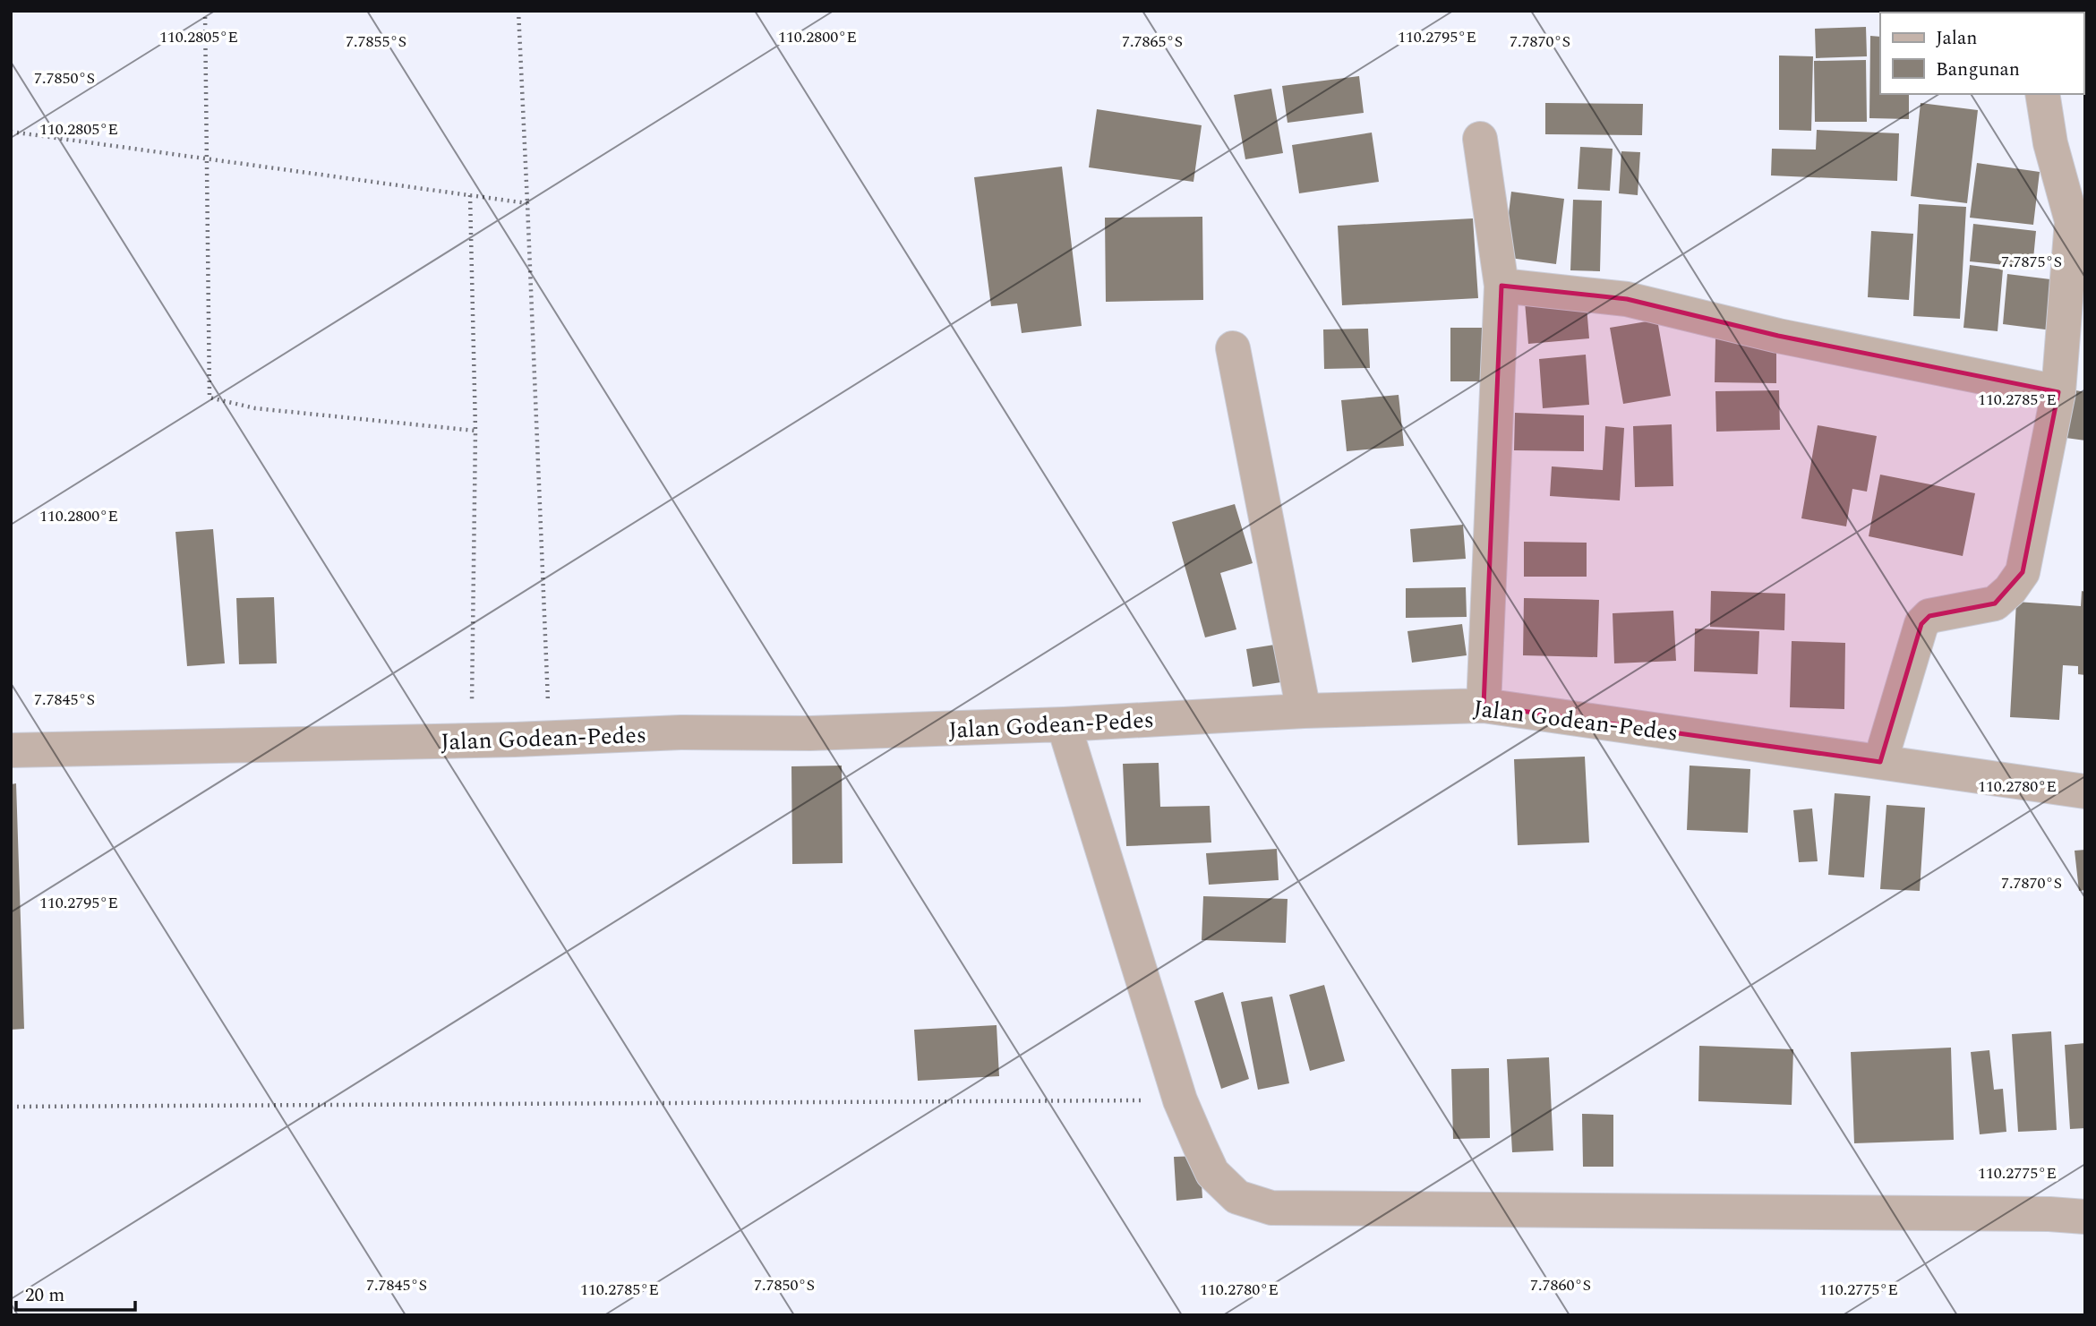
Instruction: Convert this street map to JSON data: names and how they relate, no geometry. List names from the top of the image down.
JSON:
{
  "streets": {
    "street": ["Jalan Godean-Pedes"]
  },
  "legend": ["Jalan", "Bangunan"],
  "scale_bar": "20 m",
  "coordinates": [
    "110.2805°E",
    "110.2800°E",
    "110.2795°E",
    "7.7855°S",
    "7.7865°S",
    "7.7870°S",
    "7.7850°S",
    "7.7875°S",
    "110.2785°E",
    "7.7845°S",
    "110.2780°E",
    "110.2775°E",
    "7.7860°S"
  ]
}
